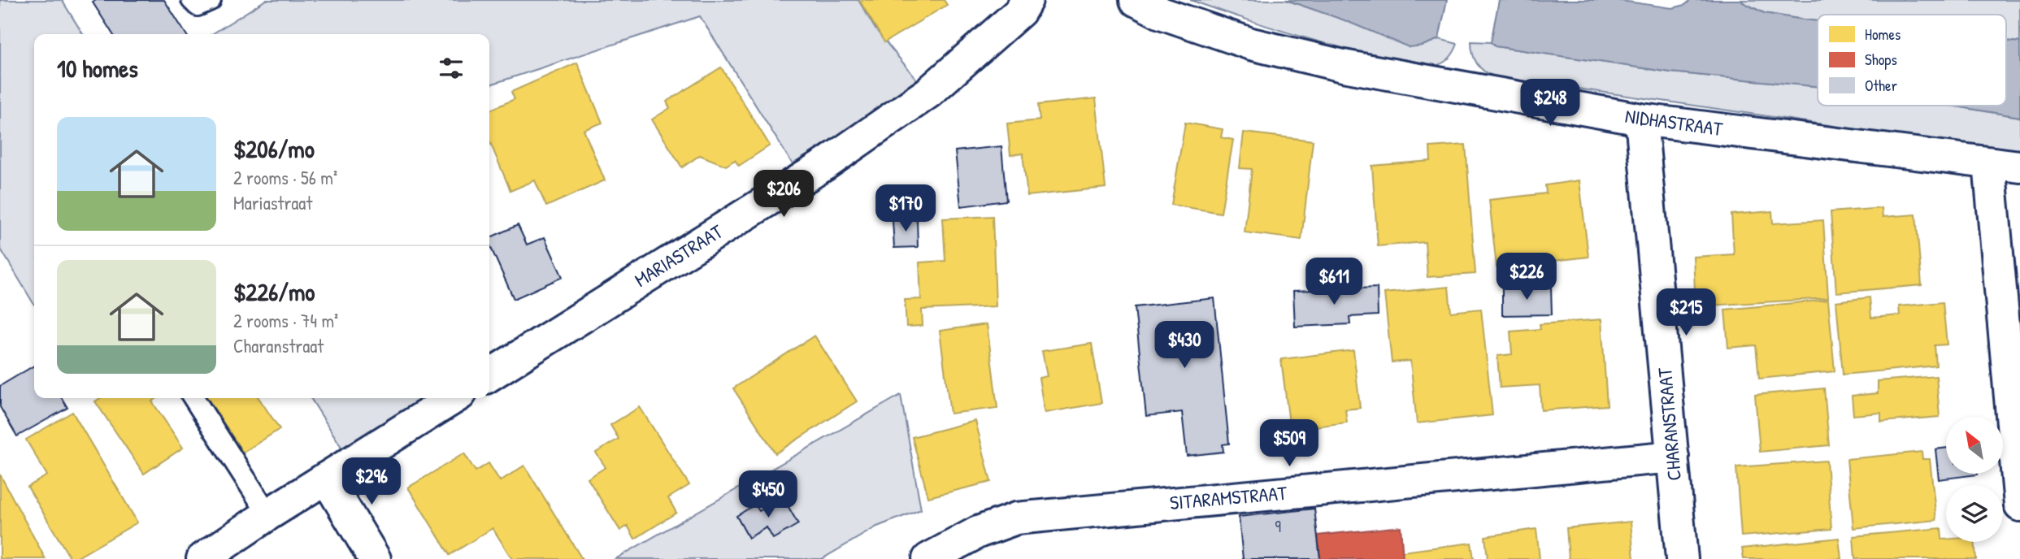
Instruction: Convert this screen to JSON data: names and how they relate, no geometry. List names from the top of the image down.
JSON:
{
  "streets": {
    "street": [
      "NIDHASTRAAT",
      "MARIASTRAAT",
      "CHARANSTRAAT",
      "SITARAMSTRAAT"
    ]
  },
  "crossings": [
    ["NIDHASTRAAT", "CHARANSTRAAT"],
    ["CHARANSTRAAT", "SITARAMSTRAAT"]
  ],
  "house_numbers": ["9"],
  "legend": ["Homes", "Shops", "Other"],
  "north": "top left",
  "page": {
    "heading": "10 homes",
    "price": [
      "$248",
      "$206",
      "$170",
      "$226",
      "$611",
      "$215",
      "$430",
      "$509",
      "$296",
      "$450"
    ],
    "list": [
      {
        "name": "$206/mo",
        "note": "2 rooms · 56 m² · Mariastraat"
      },
      {
        "name": "$226/mo",
        "note": "2 rooms · 74 m² · Charanstraat"
      }
    ]
  }
}
